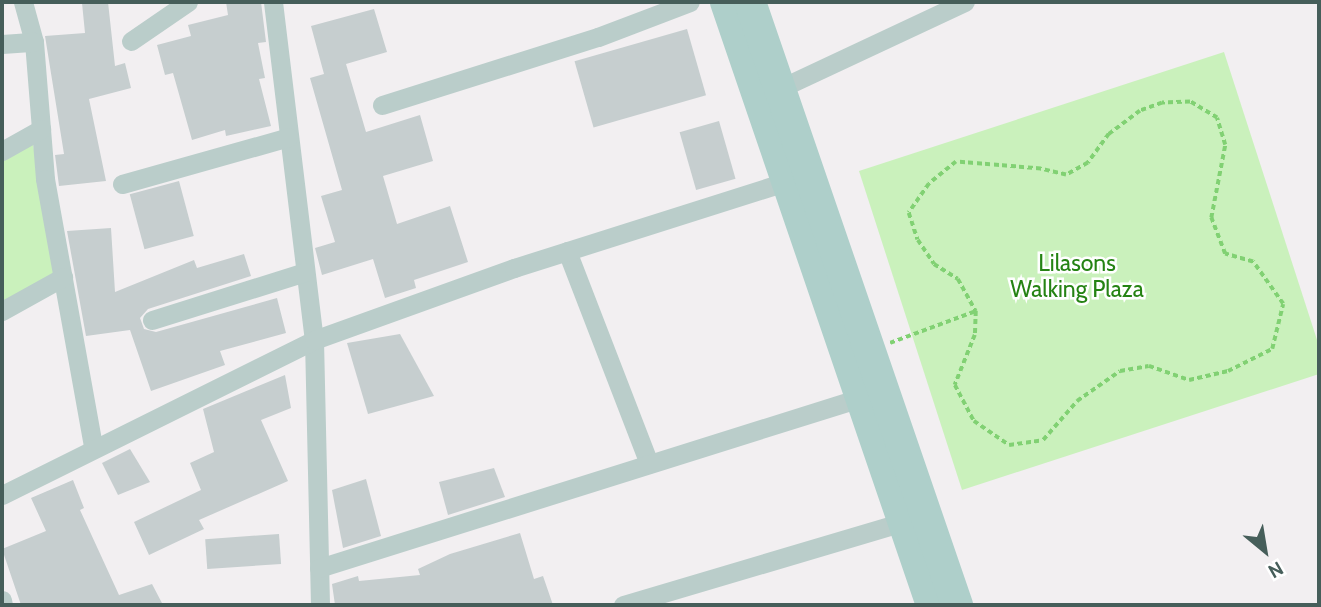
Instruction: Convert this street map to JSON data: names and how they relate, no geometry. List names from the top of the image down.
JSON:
{
  "parks": ["Lilasons Walking Plaza"],
  "north": "bottom right"
}
